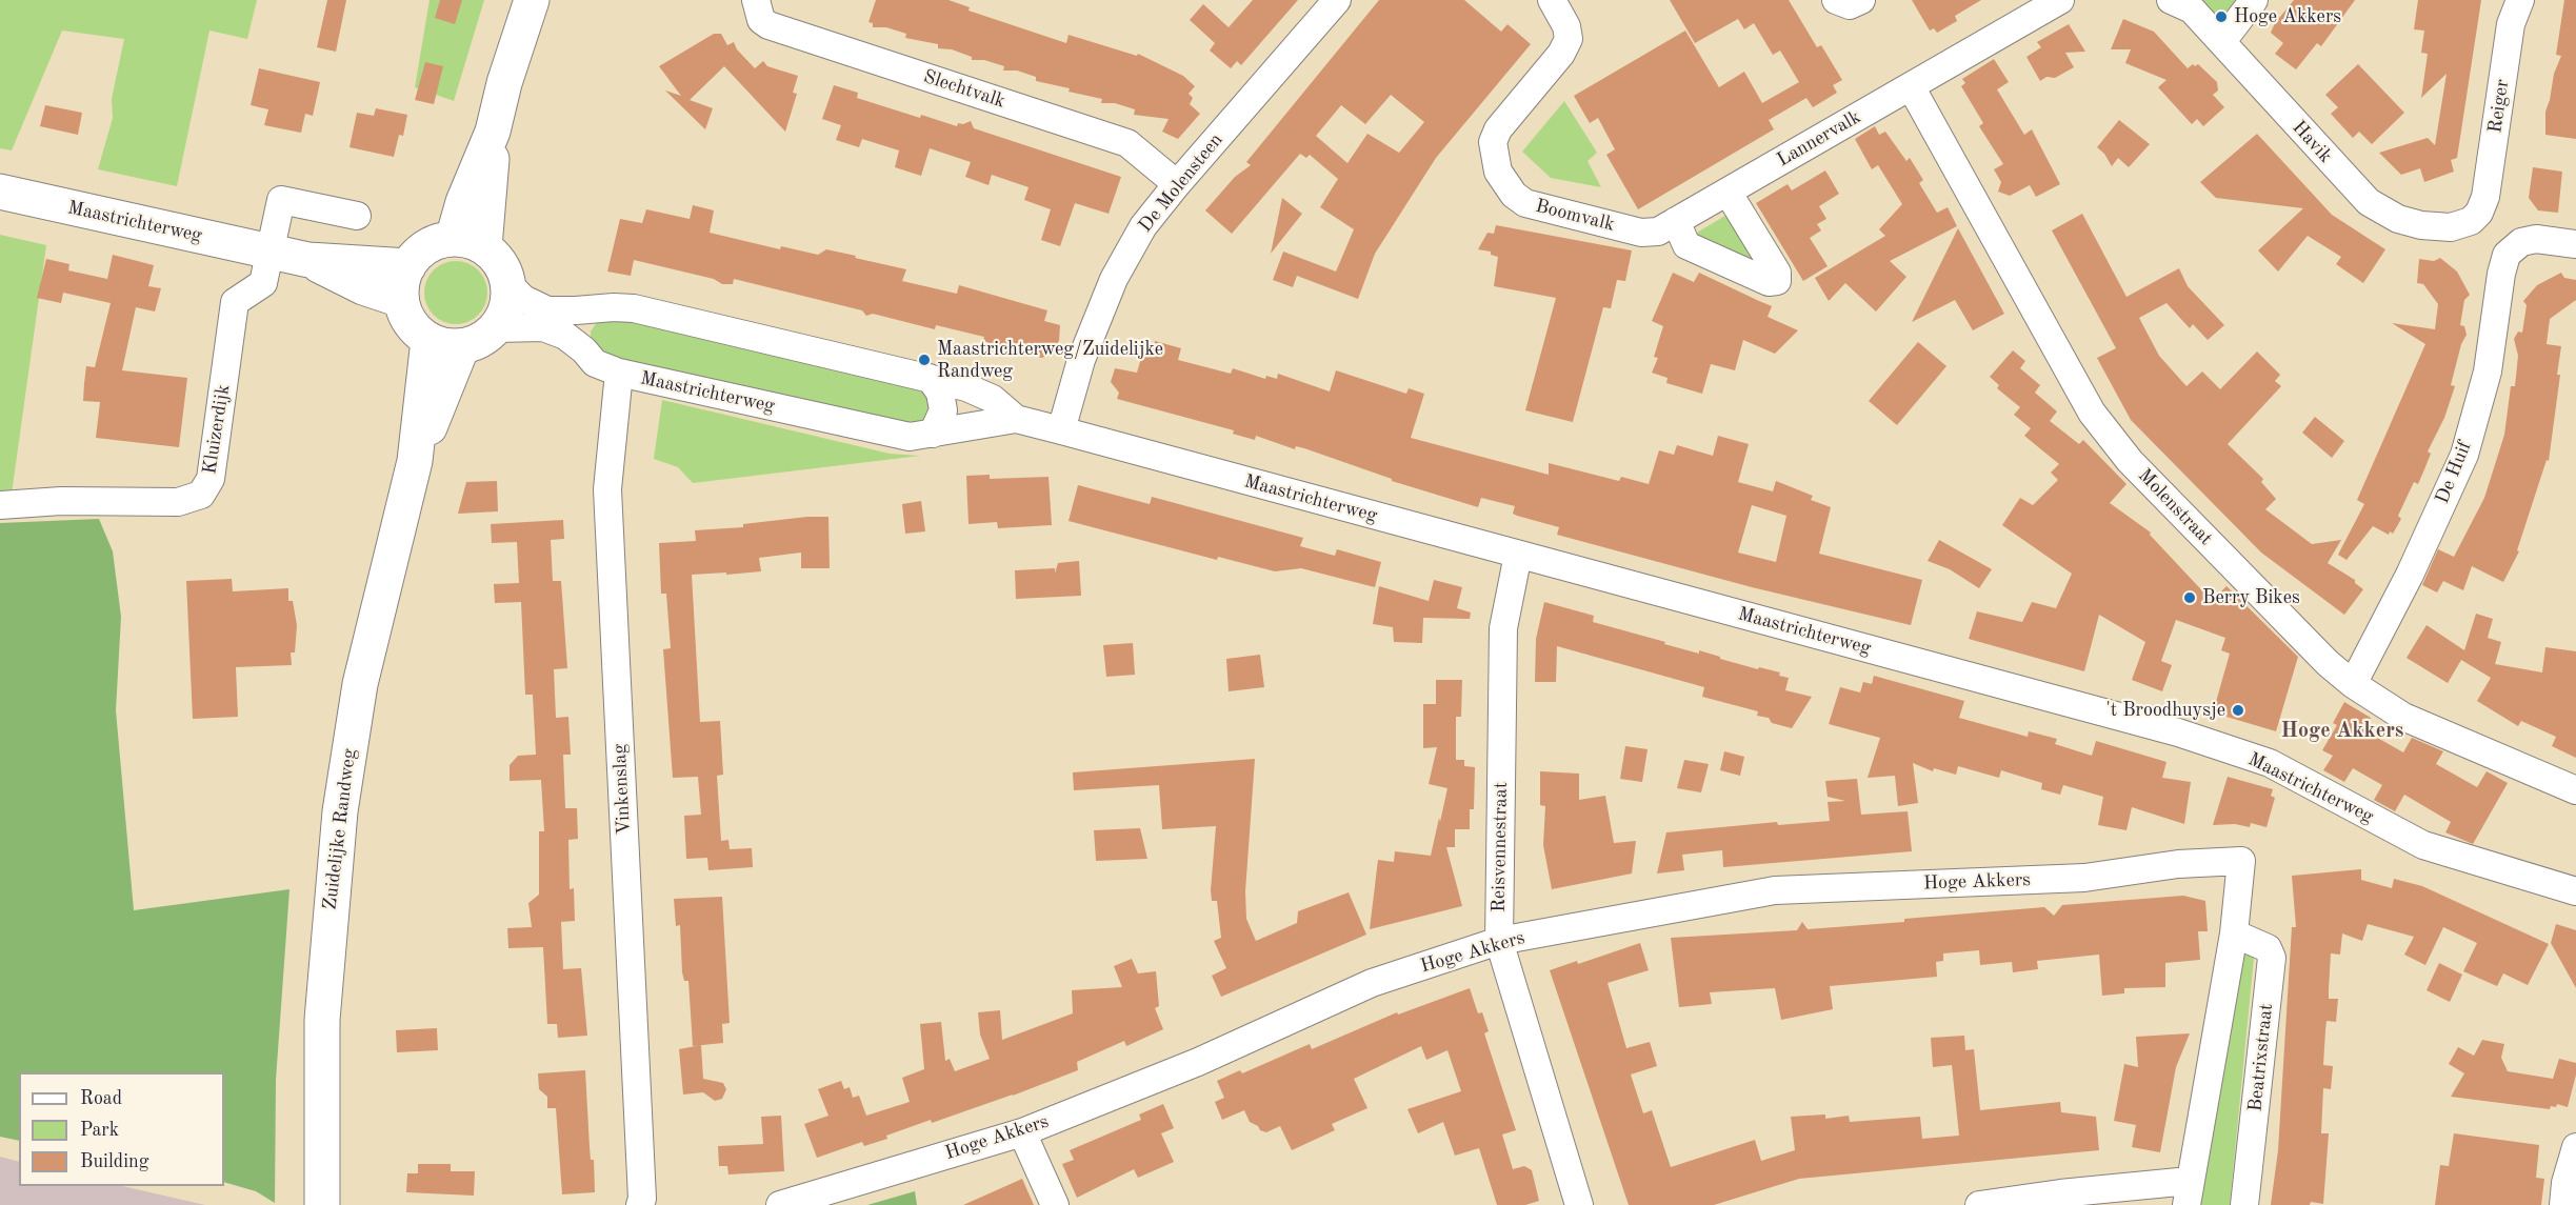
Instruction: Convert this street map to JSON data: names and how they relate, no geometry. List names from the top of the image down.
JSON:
{
  "streets": {
    "main road": ["Maastrichterweg", "Zuidelijke Randweg"],
    "street": [
      "Slechtvalk",
      "Reiger",
      "Lannervalk",
      "Havik",
      "De Molensteen",
      "Boomvalk",
      "Kluizerdijk",
      "De Huif",
      "Molenstraat",
      "Vinkenslag",
      "Reisvennestraat",
      "Hoge Akkers",
      "Beatrixstraat"
    ]
  },
  "crossings": [
    ["Slechtvalk", "De Molensteen"],
    ["Reiger", "Havik"],
    ["Lannervalk", "Boomvalk"],
    ["Lannervalk", "Molenstraat"],
    ["De Molensteen", "Maastrichterweg"],
    ["Maastrichterweg", "Kluizerdijk"],
    ["Maastrichterweg", "Vinkenslag"],
    ["Maastrichterweg", "Zuidelijke Randweg"],
    ["Maastrichterweg", "Reisvennestraat"],
    ["De Huif", "Molenstraat"],
    ["Reisvennestraat", "Hoge Akkers"],
    ["Hoge Akkers", "Beatrixstraat"]
  ],
  "districts": ["Hoge Akkers"],
  "places": [
    "Hoge Akkers",
    "Maastrichterweg/Zuidelijke Randweg",
    "Berry Bikes",
    "'t Broodhuysje"
  ],
  "legend": ["Road", "Park", "Building"]
}
